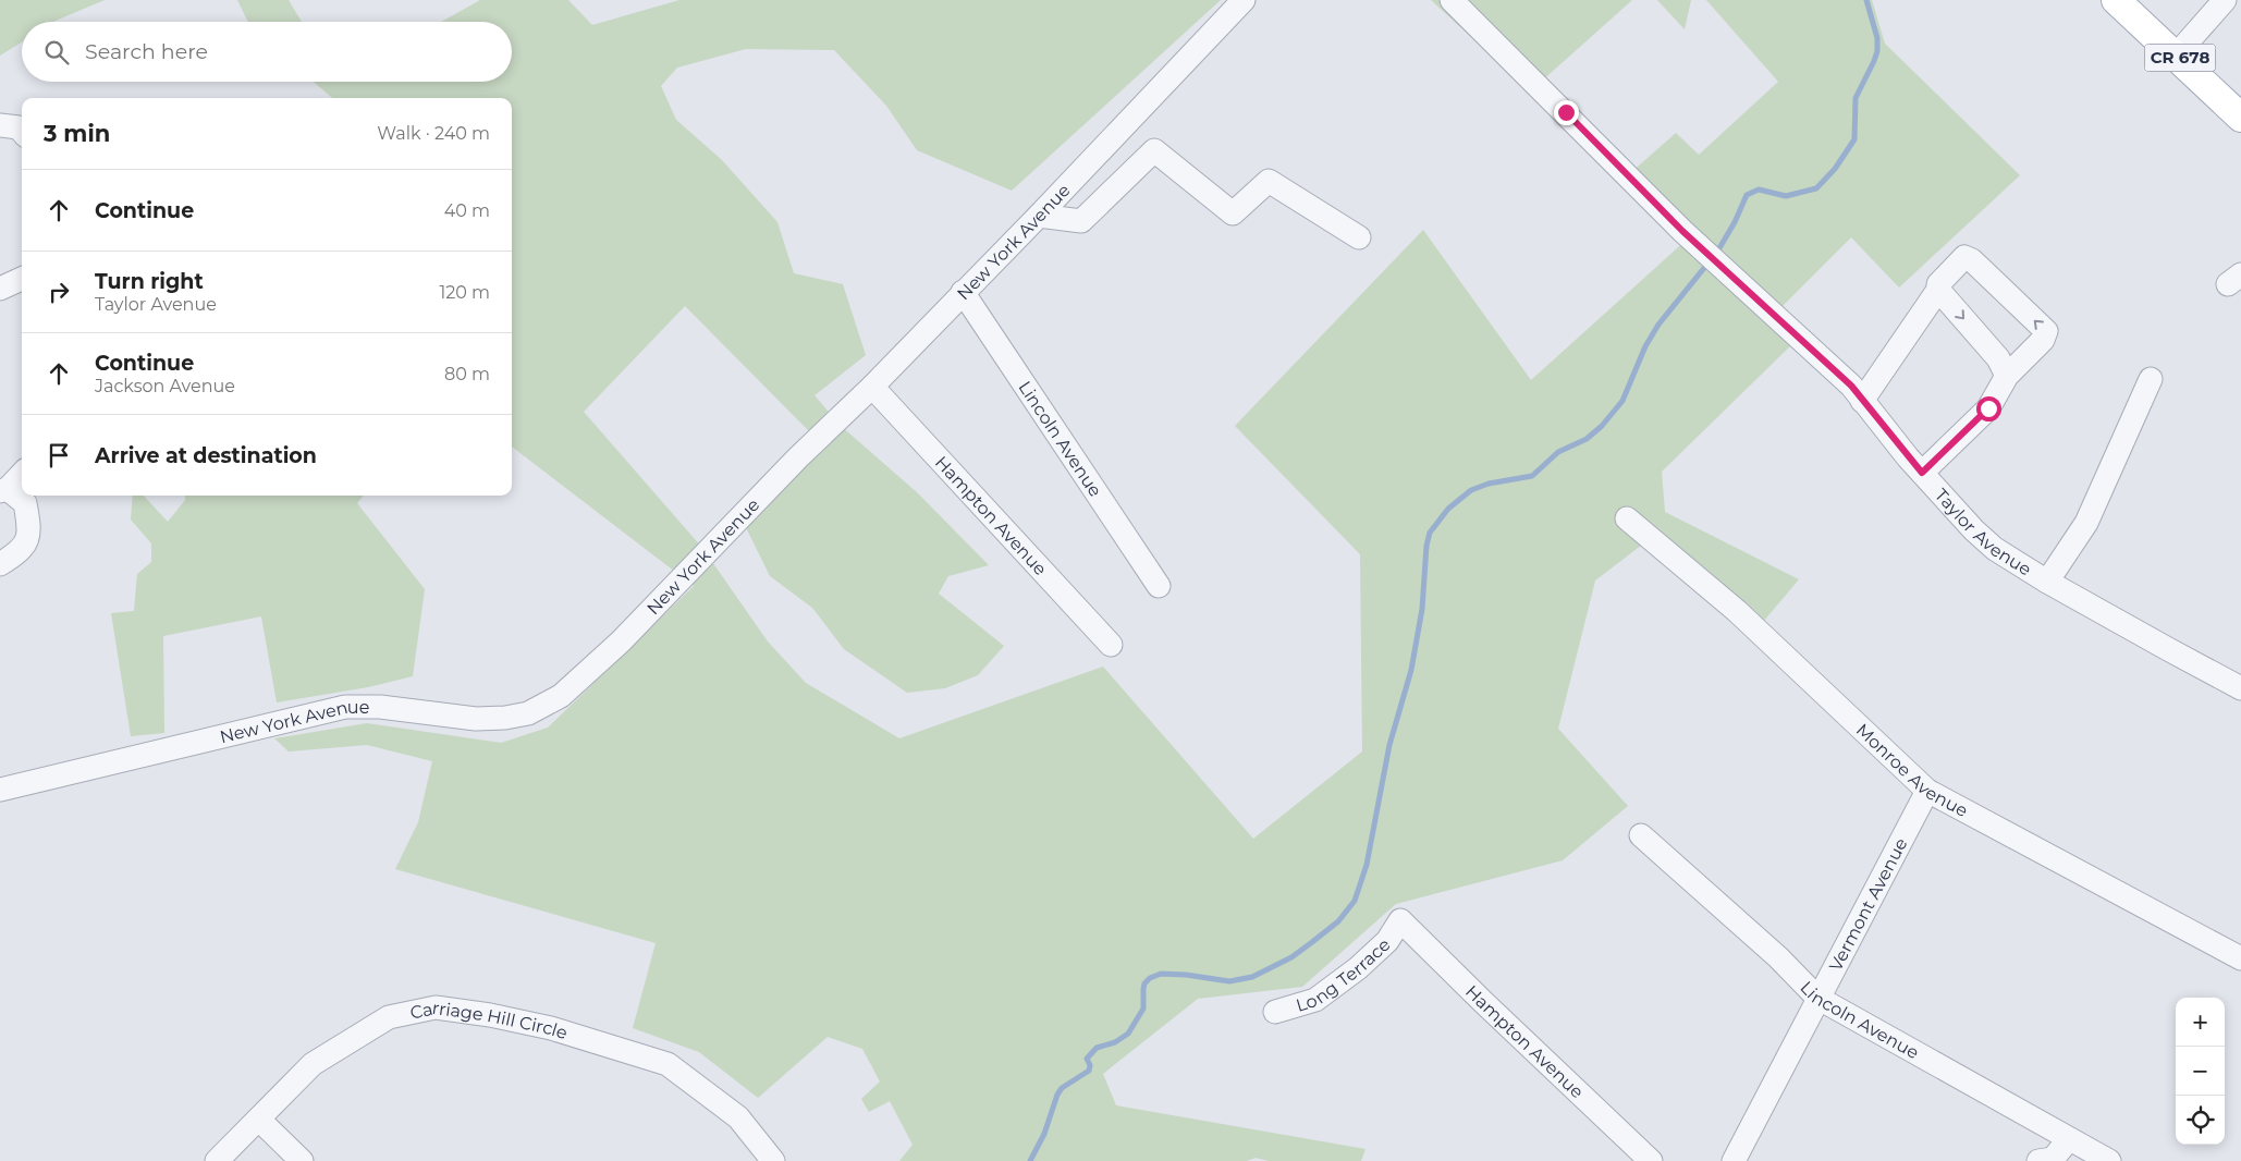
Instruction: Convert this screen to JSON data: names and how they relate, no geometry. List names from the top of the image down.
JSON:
{
  "streets": {
    "main road": ["CR 678"],
    "street": [
      "New York Avenue",
      "Lincoln Avenue",
      "Hampton Avenue",
      "Taylor Avenue",
      "Monroe Avenue",
      "Vermont Avenue",
      "Long Terrace",
      "Carriage Hill Circle"
    ]
  },
  "crossings": [
    ["New York Avenue", "Lincoln Avenue"],
    ["New York Avenue", "Hampton Avenue"],
    ["Lincoln Avenue", "Vermont Avenue"],
    ["Hampton Avenue", "Long Terrace"],
    ["Monroe Avenue", "Vermont Avenue"]
  ],
  "page": {
    "search": "Search here",
    "heading": ["3 min", "Walk · 240 m"],
    "list": [
      ["Continue", "40 m"],
      ["Turn right", "Taylor Avenue", "120 m"],
      ["Continue", "Jackson Avenue", "80 m"],
      "Arrive at destination"
    ],
    "map_buttons": ["+", "−"]
  }
}
